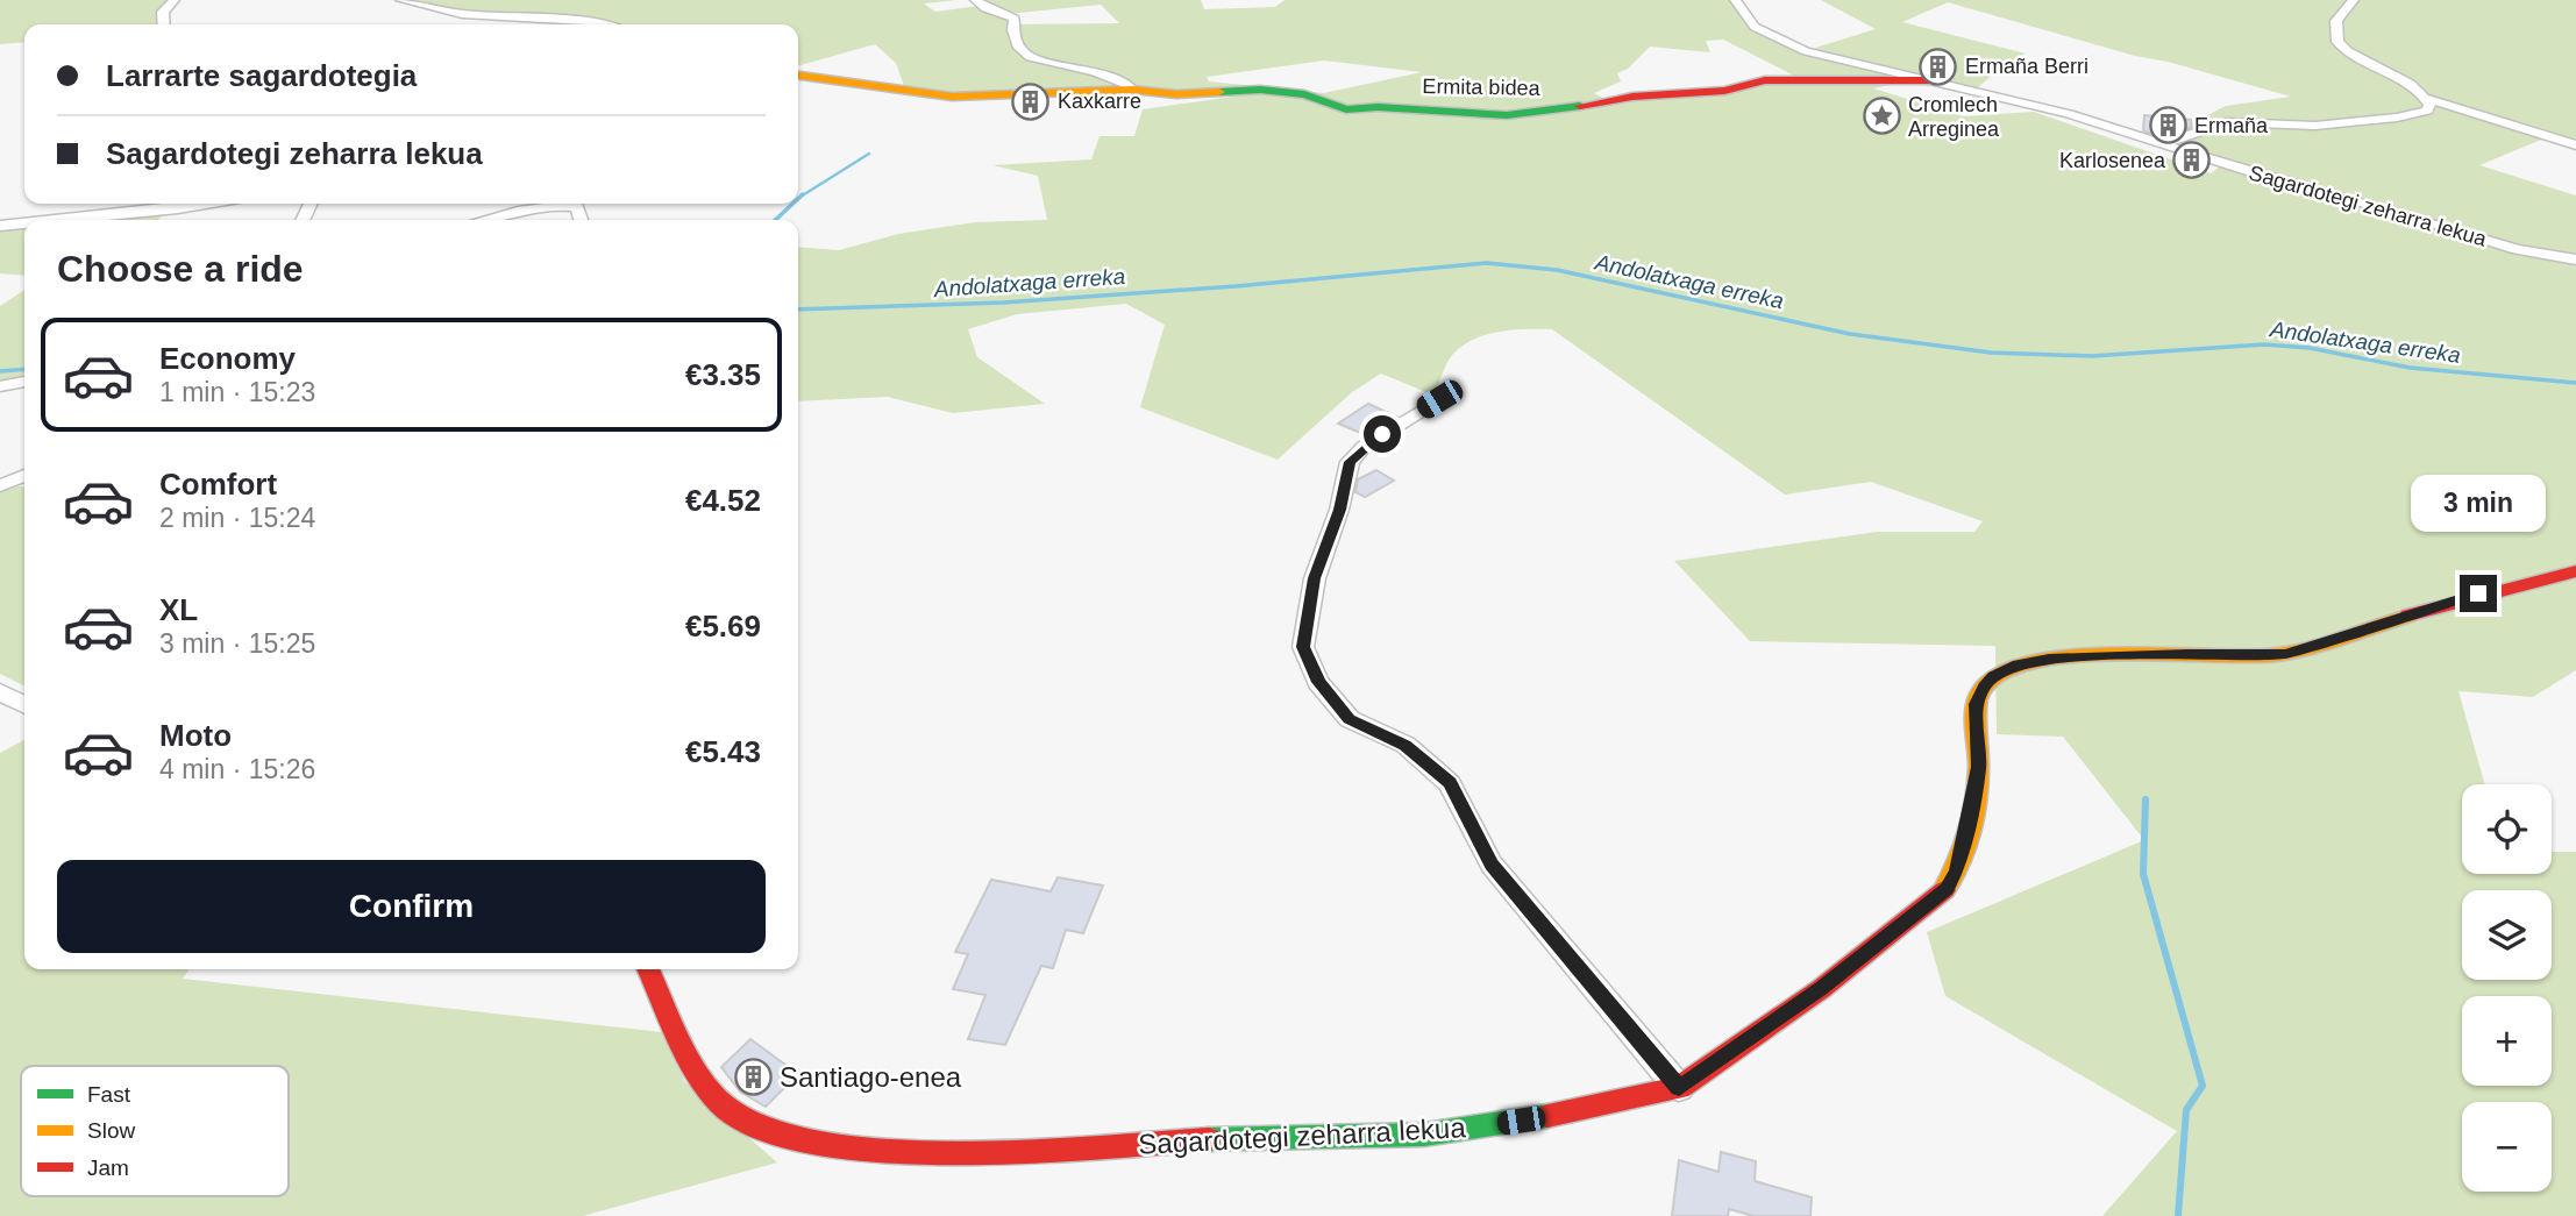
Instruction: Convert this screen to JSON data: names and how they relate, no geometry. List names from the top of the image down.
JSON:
{
  "streets": {
    "street": ["Ermita bidea", "Sagardotegi zeharra lekua"]
  },
  "crossings": [
    ["Ermita bidea", "Sagardotegi zeharra lekua"]
  ],
  "water": ["Andolatxaga erreka"],
  "places": {
    "building": [
      "Ermaña Berri",
      "Kaxkarre",
      "Ermaña",
      "Karlosenea",
      "Santiago-enea"
    ],
    "place": ["Cromlech Arreginea"]
  },
  "legend": ["Fast", "Slow", "Jam"],
  "page": {
    "banner": ["Larrarte sagardotegia", "Sagardotegi zeharra lekua"],
    "heading": "Choose a ride",
    "list": [
      {
        "name": "Economy",
        "note": "1 min · 15:23",
        "value": "€3.35"
      },
      {
        "name": "Comfort",
        "note": "2 min · 15:24",
        "value": "€4.52"
      },
      {
        "name": "XL",
        "note": "3 min · 15:25",
        "value": "€5.69"
      },
      {
        "name": "Moto",
        "note": "4 min · 15:26",
        "value": "€5.43"
      }
    ],
    "bubble": "3 min",
    "map_buttons": ["+", "−"],
    "buttons": "Confirm"
  }
}
